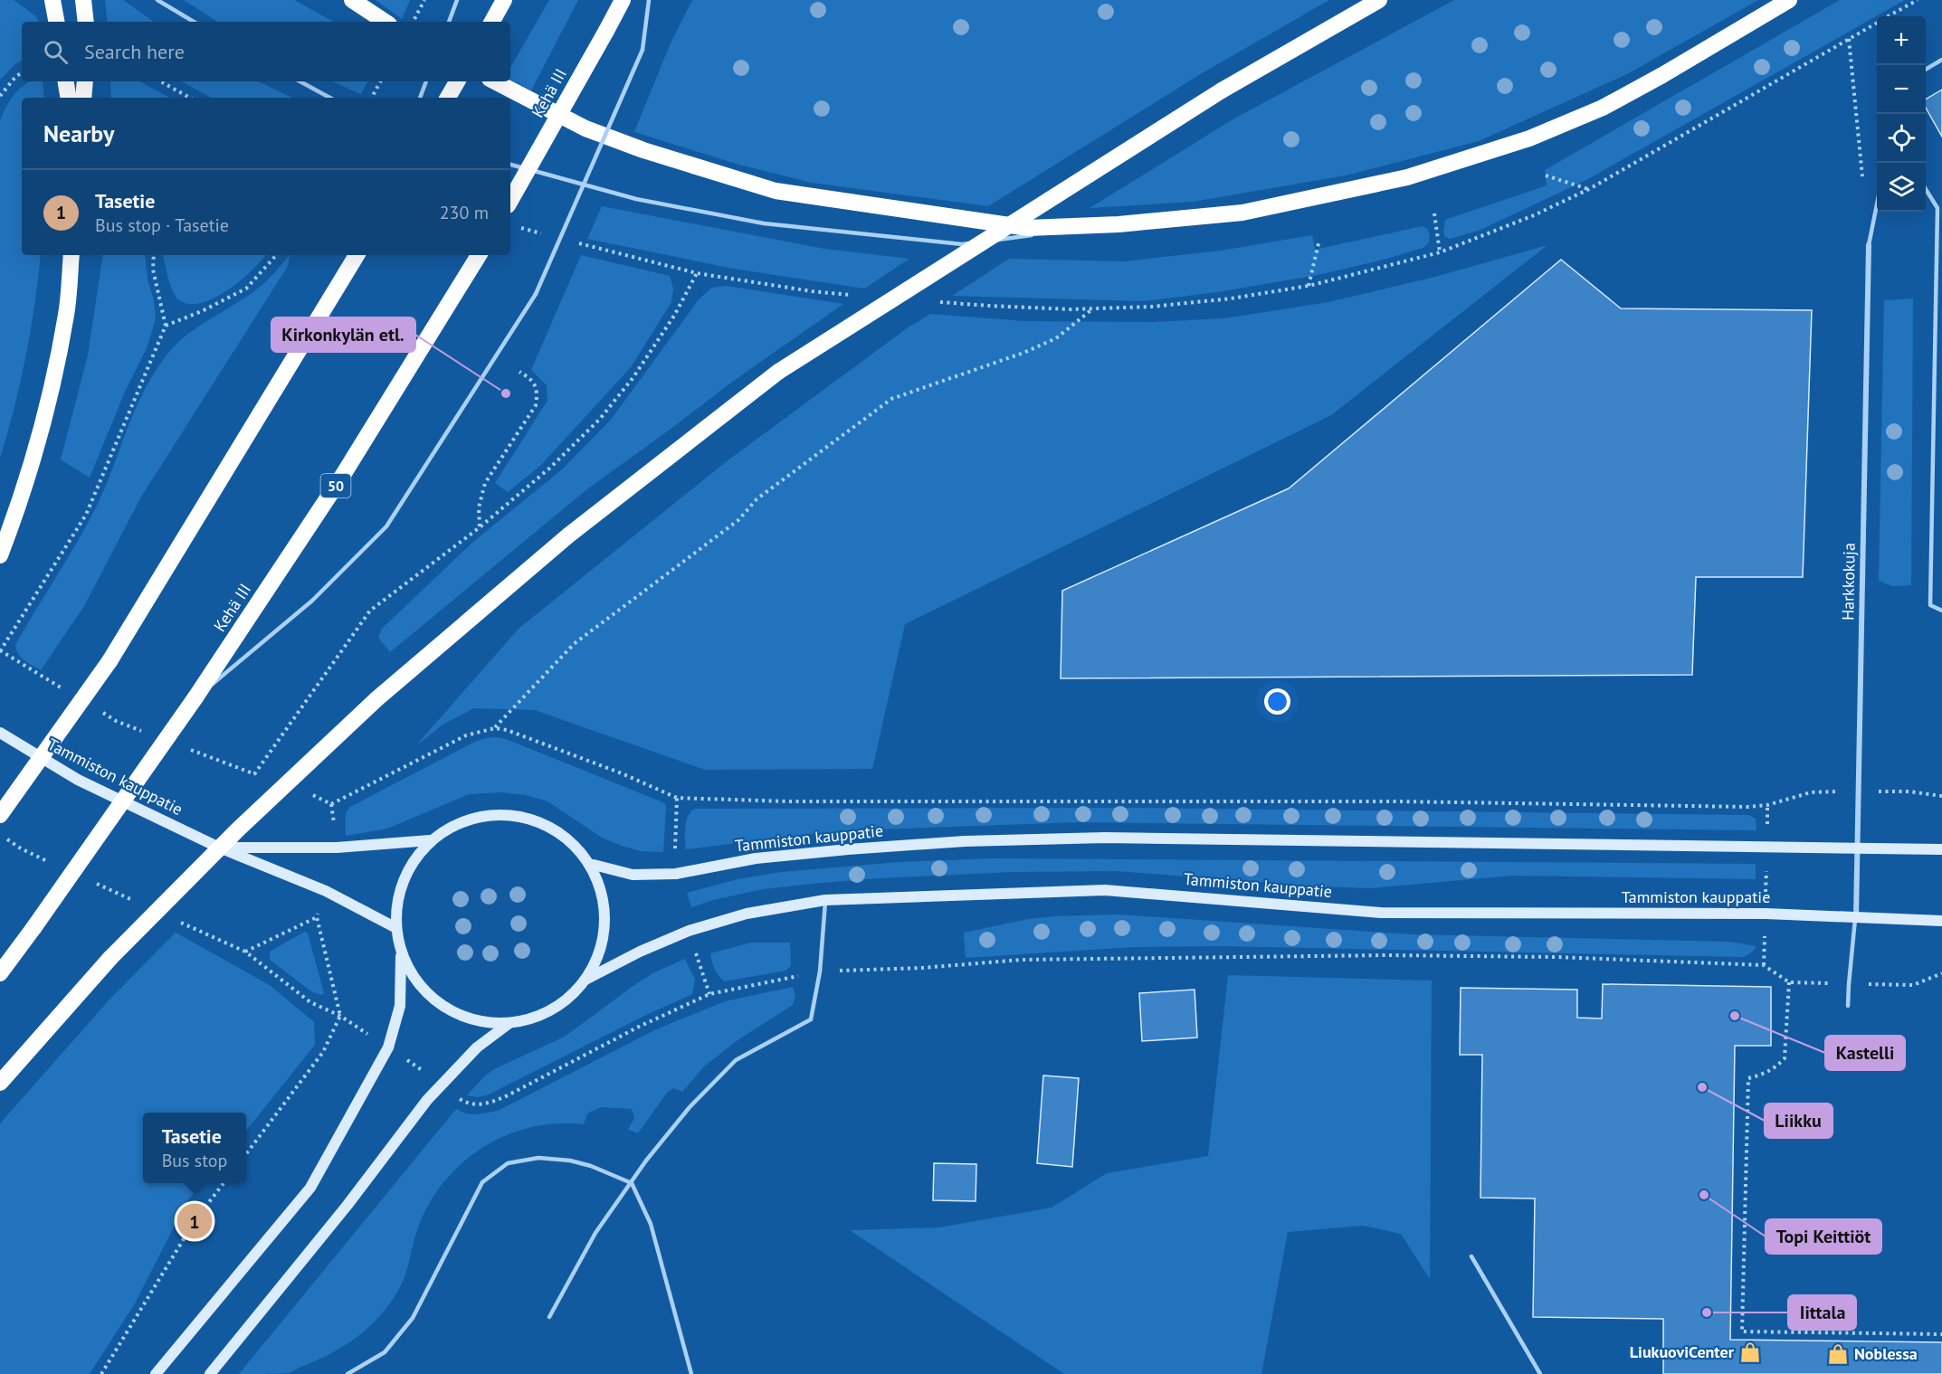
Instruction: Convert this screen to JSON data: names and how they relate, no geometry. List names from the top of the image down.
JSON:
{
  "streets": {
    "highway": ["Kehä III", "50"],
    "main road": ["Tammiston kauppatie"],
    "street": ["Harkkokuja"]
  },
  "crossings": [
    ["Harkkokuja", "Tammiston kauppatie"]
  ],
  "places": {
    "other": [
      "Kirkonkylän etl.",
      "Kastelli",
      "Liikku",
      "Topi Keittiöt",
      "Iittala"
    ],
    "shop": ["LiukuoviCenter", "Noblessa"]
  },
  "page": {
    "map_buttons": ["+", "−"],
    "search": "Search here",
    "heading": "Nearby",
    "list": [
      {
        "mark": "1",
        "name": "Tasetie",
        "note": "Bus stop · Tasetie",
        "value": "230 m"
      }
    ],
    "popup": ["Tasetie", "Bus stop"],
    "pins": "1"
  }
}
